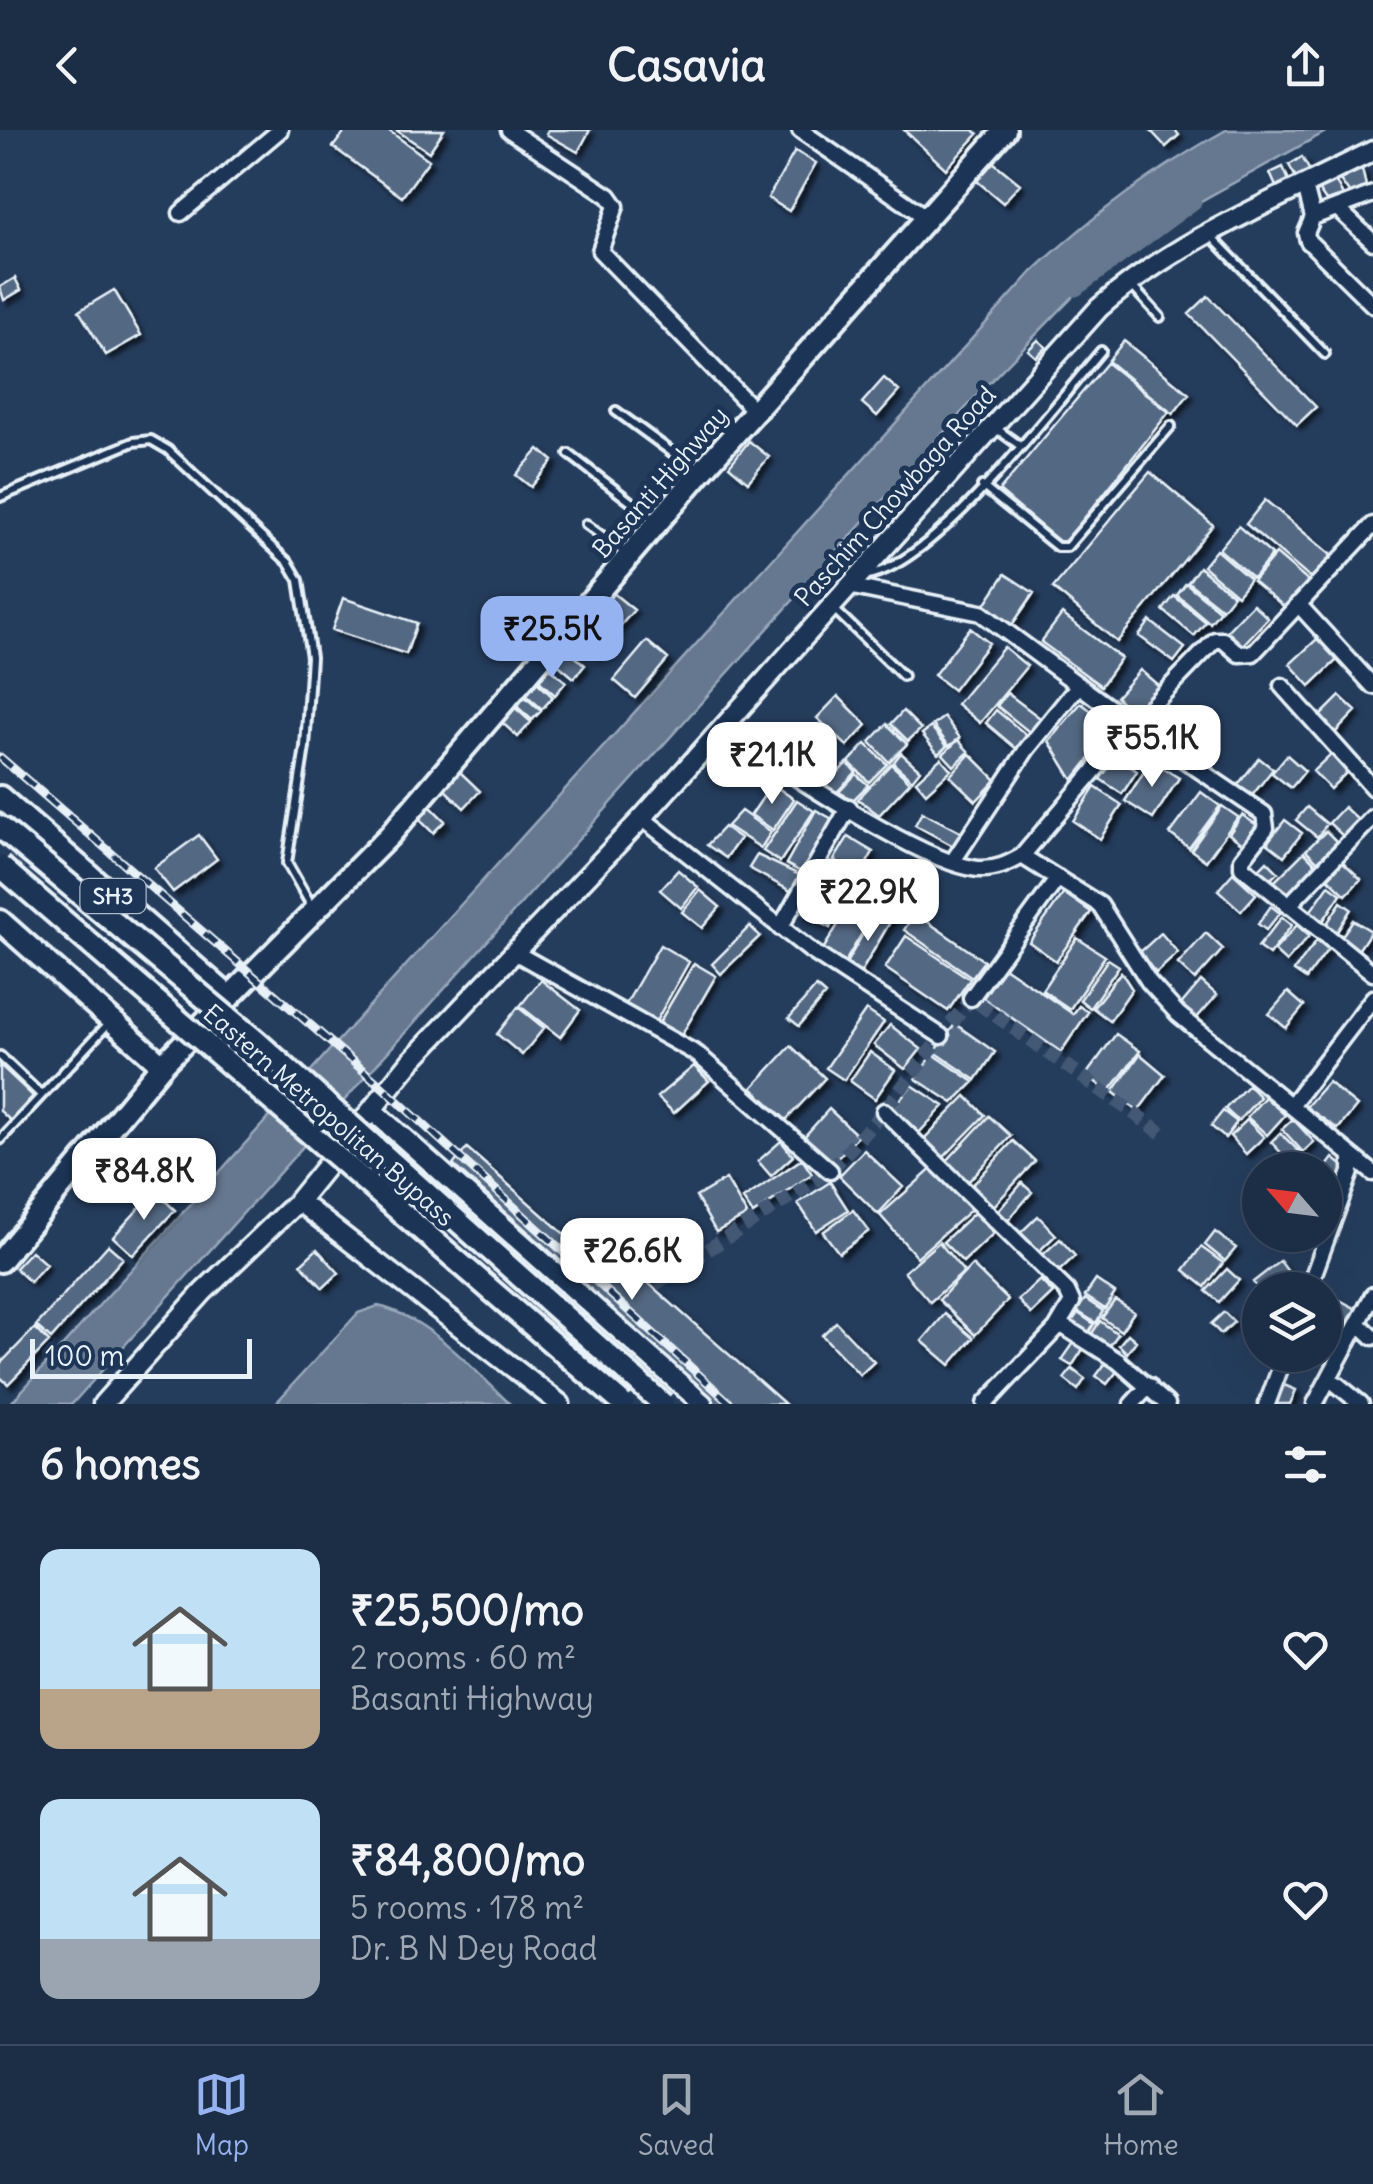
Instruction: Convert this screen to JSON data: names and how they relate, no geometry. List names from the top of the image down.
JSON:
{
  "streets": {
    "main road": ["Basanti Highway", "SH3", "Eastern Metropolitan Bypass"],
    "street": ["Paschim Chowbaga Road"]
  },
  "crossings": [
    ["Basanti Highway", "SH3"]
  ],
  "scale_bar": "100 m",
  "north": "top left",
  "page": {
    "header": "Casavia",
    "price": [
      "₹25.5K",
      "₹55.1K",
      "₹21.1K",
      "₹22.9K",
      "₹84.8K",
      "₹26.6K"
    ],
    "scale": "100 m",
    "heading": "6 homes",
    "list": [
      {
        "name": "₹25,500/mo",
        "note": "2 rooms · 60 m² · Basanti Highway"
      },
      {
        "name": "₹84,800/mo",
        "note": "5 rooms · 178 m² · Dr. B N Dey Road"
      }
    ],
    "tabs": ["Map", "Saved", "Home"]
  }
}
